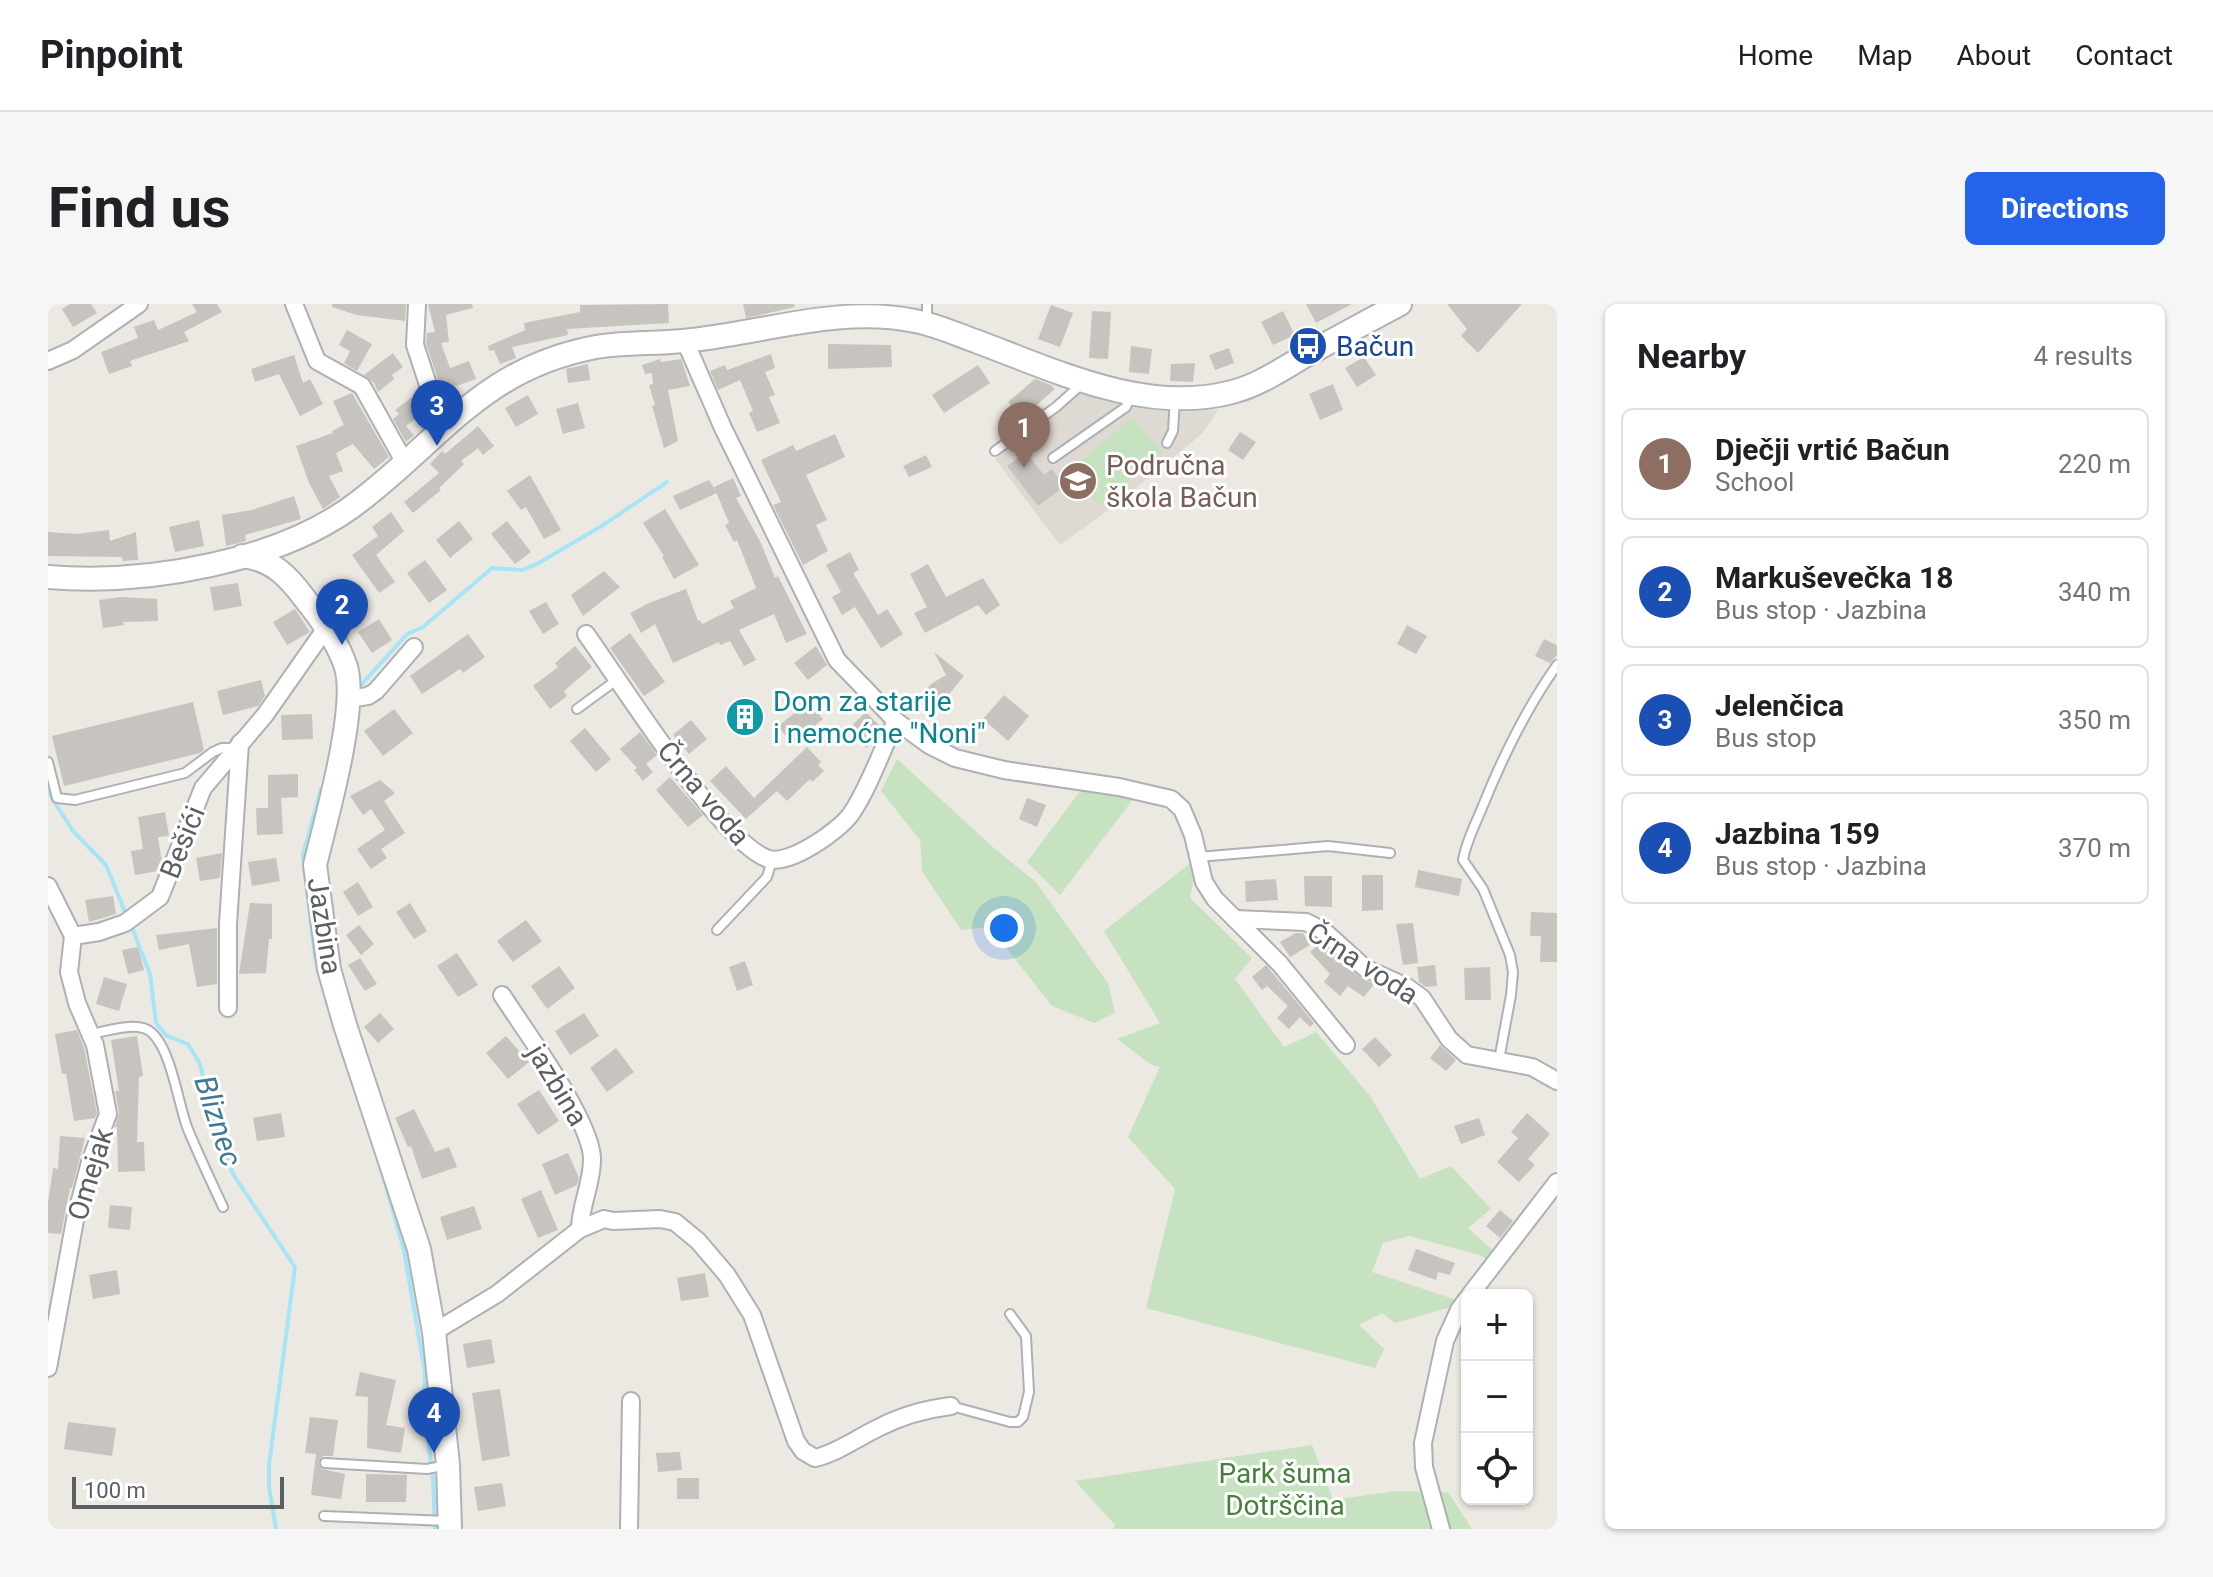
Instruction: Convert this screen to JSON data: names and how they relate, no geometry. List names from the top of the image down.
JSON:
{
  "streets": {
    "main road": ["Jazbina"],
    "street": [
      "Črna voda",
      "Bešići",
      "jazbina",
      "Omejak"
    ]
  },
  "crossings": [
    ["Bešići", "Jazbina"],
    ["Bešići", "Omejak"]
  ],
  "water": ["Bliznec"],
  "parks": ["Park šuma Dotrščina"],
  "places": {
    "bus stop": ["Bačun"],
    "school or university": ["Područna škola Bačun"],
    "building": ["Dom za starije i nemoćne \"Noni\""]
  },
  "scale_bar": "100 m",
  "page": {
    "header": "Pinpoint",
    "nav": [
      "Home",
      "Map",
      "About",
      "Contact"
    ],
    "buttons": "Directions",
    "title": "Find us",
    "heading": ["Nearby", "4 results"],
    "pins": [
      "3",
      "1",
      "2",
      "4"
    ],
    "list": [
      {
        "mark": "1",
        "name": "Dječji vrtić Bačun",
        "note": "School",
        "value": "220 m"
      },
      {
        "mark": "2",
        "name": "Markuševečka 18",
        "note": "Bus stop · Jazbina",
        "value": "340 m"
      },
      {
        "mark": "3",
        "name": "Jelenčica",
        "note": "Bus stop",
        "value": "350 m"
      },
      {
        "mark": "4",
        "name": "Jazbina 159",
        "note": "Bus stop · Jazbina",
        "value": "370 m"
      }
    ],
    "map_buttons": ["+", "−"],
    "scale": "100 m"
  }
}
